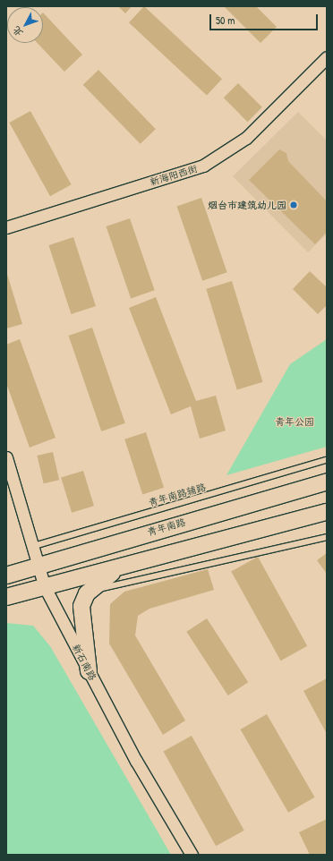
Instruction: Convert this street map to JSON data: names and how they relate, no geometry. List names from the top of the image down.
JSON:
{
  "streets": {
    "main road": ["青年南路"],
    "street": ["新海阳西街", "新石南路"],
    "lane": ["青年南路辅路"]
  },
  "crossings": [
    ["青年南路辅路", "新石南路"],
    ["青年南路", "新石南路"]
  ],
  "parks": ["青年公园"],
  "places": ["烟台市建筑幼儿园"],
  "scale_bar": "50 m",
  "north": "bottom left"
}
